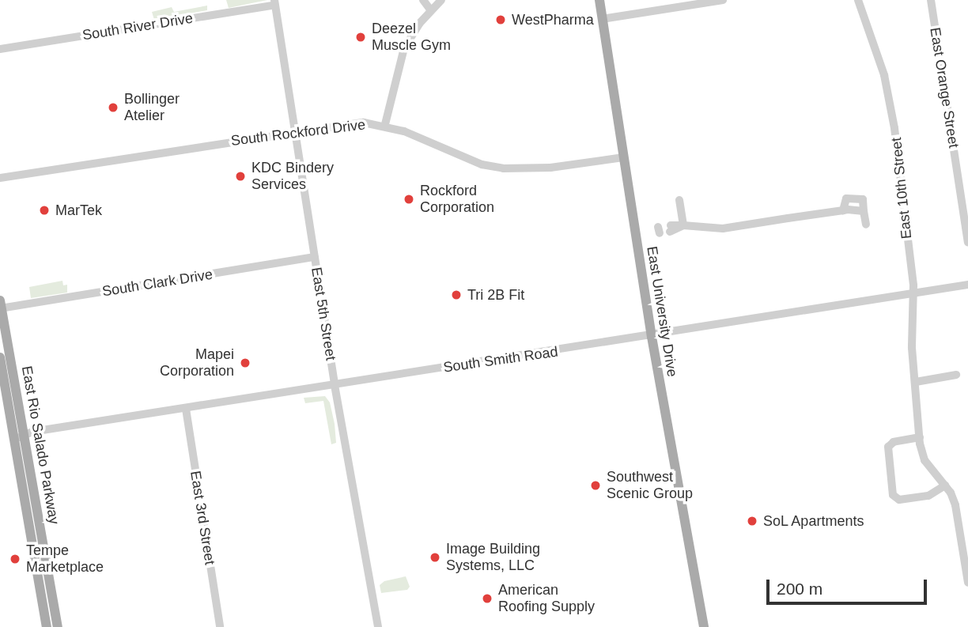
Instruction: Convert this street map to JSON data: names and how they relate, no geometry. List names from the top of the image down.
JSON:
{
  "streets": {
    "main road": ["East University Drive", "East Rio Salado Parkway"],
    "street": [
      "South River Drive",
      "East Orange Street",
      "South Rockford Drive",
      "East 10th Street",
      "South Clark Drive",
      "East 5th Street",
      "South Smith Road",
      "East 3rd Street"
    ]
  },
  "crossings": [
    ["South River Drive", "East 5th Street"],
    ["South Rockford Drive", "East University Drive"],
    ["South Rockford Drive", "East 5th Street"],
    ["East 10th Street", "South Smith Road"],
    ["South Clark Drive", "East 5th Street"],
    ["South Clark Drive", "East Rio Salado Parkway"],
    ["East University Drive", "South Smith Road"],
    ["East 5th Street", "South Smith Road"],
    ["South Smith Road", "East Rio Salado Parkway"],
    ["South Smith Road", "East 3rd Street"]
  ],
  "places": [
    "WestPharma",
    "Deezel Muscle Gym",
    "Bollinger Atelier",
    "KDC Bindery Services",
    "Rockford Corporation",
    "MarTek",
    "Tri 2B Fit",
    "Mapei Corporation",
    "Southwest Scenic Group",
    "SoL Apartments",
    "Image Building Systems, LLC",
    "Tempe Marketplace",
    "American Roofing Supply"
  ],
  "scale_bar": "200 m"
}
